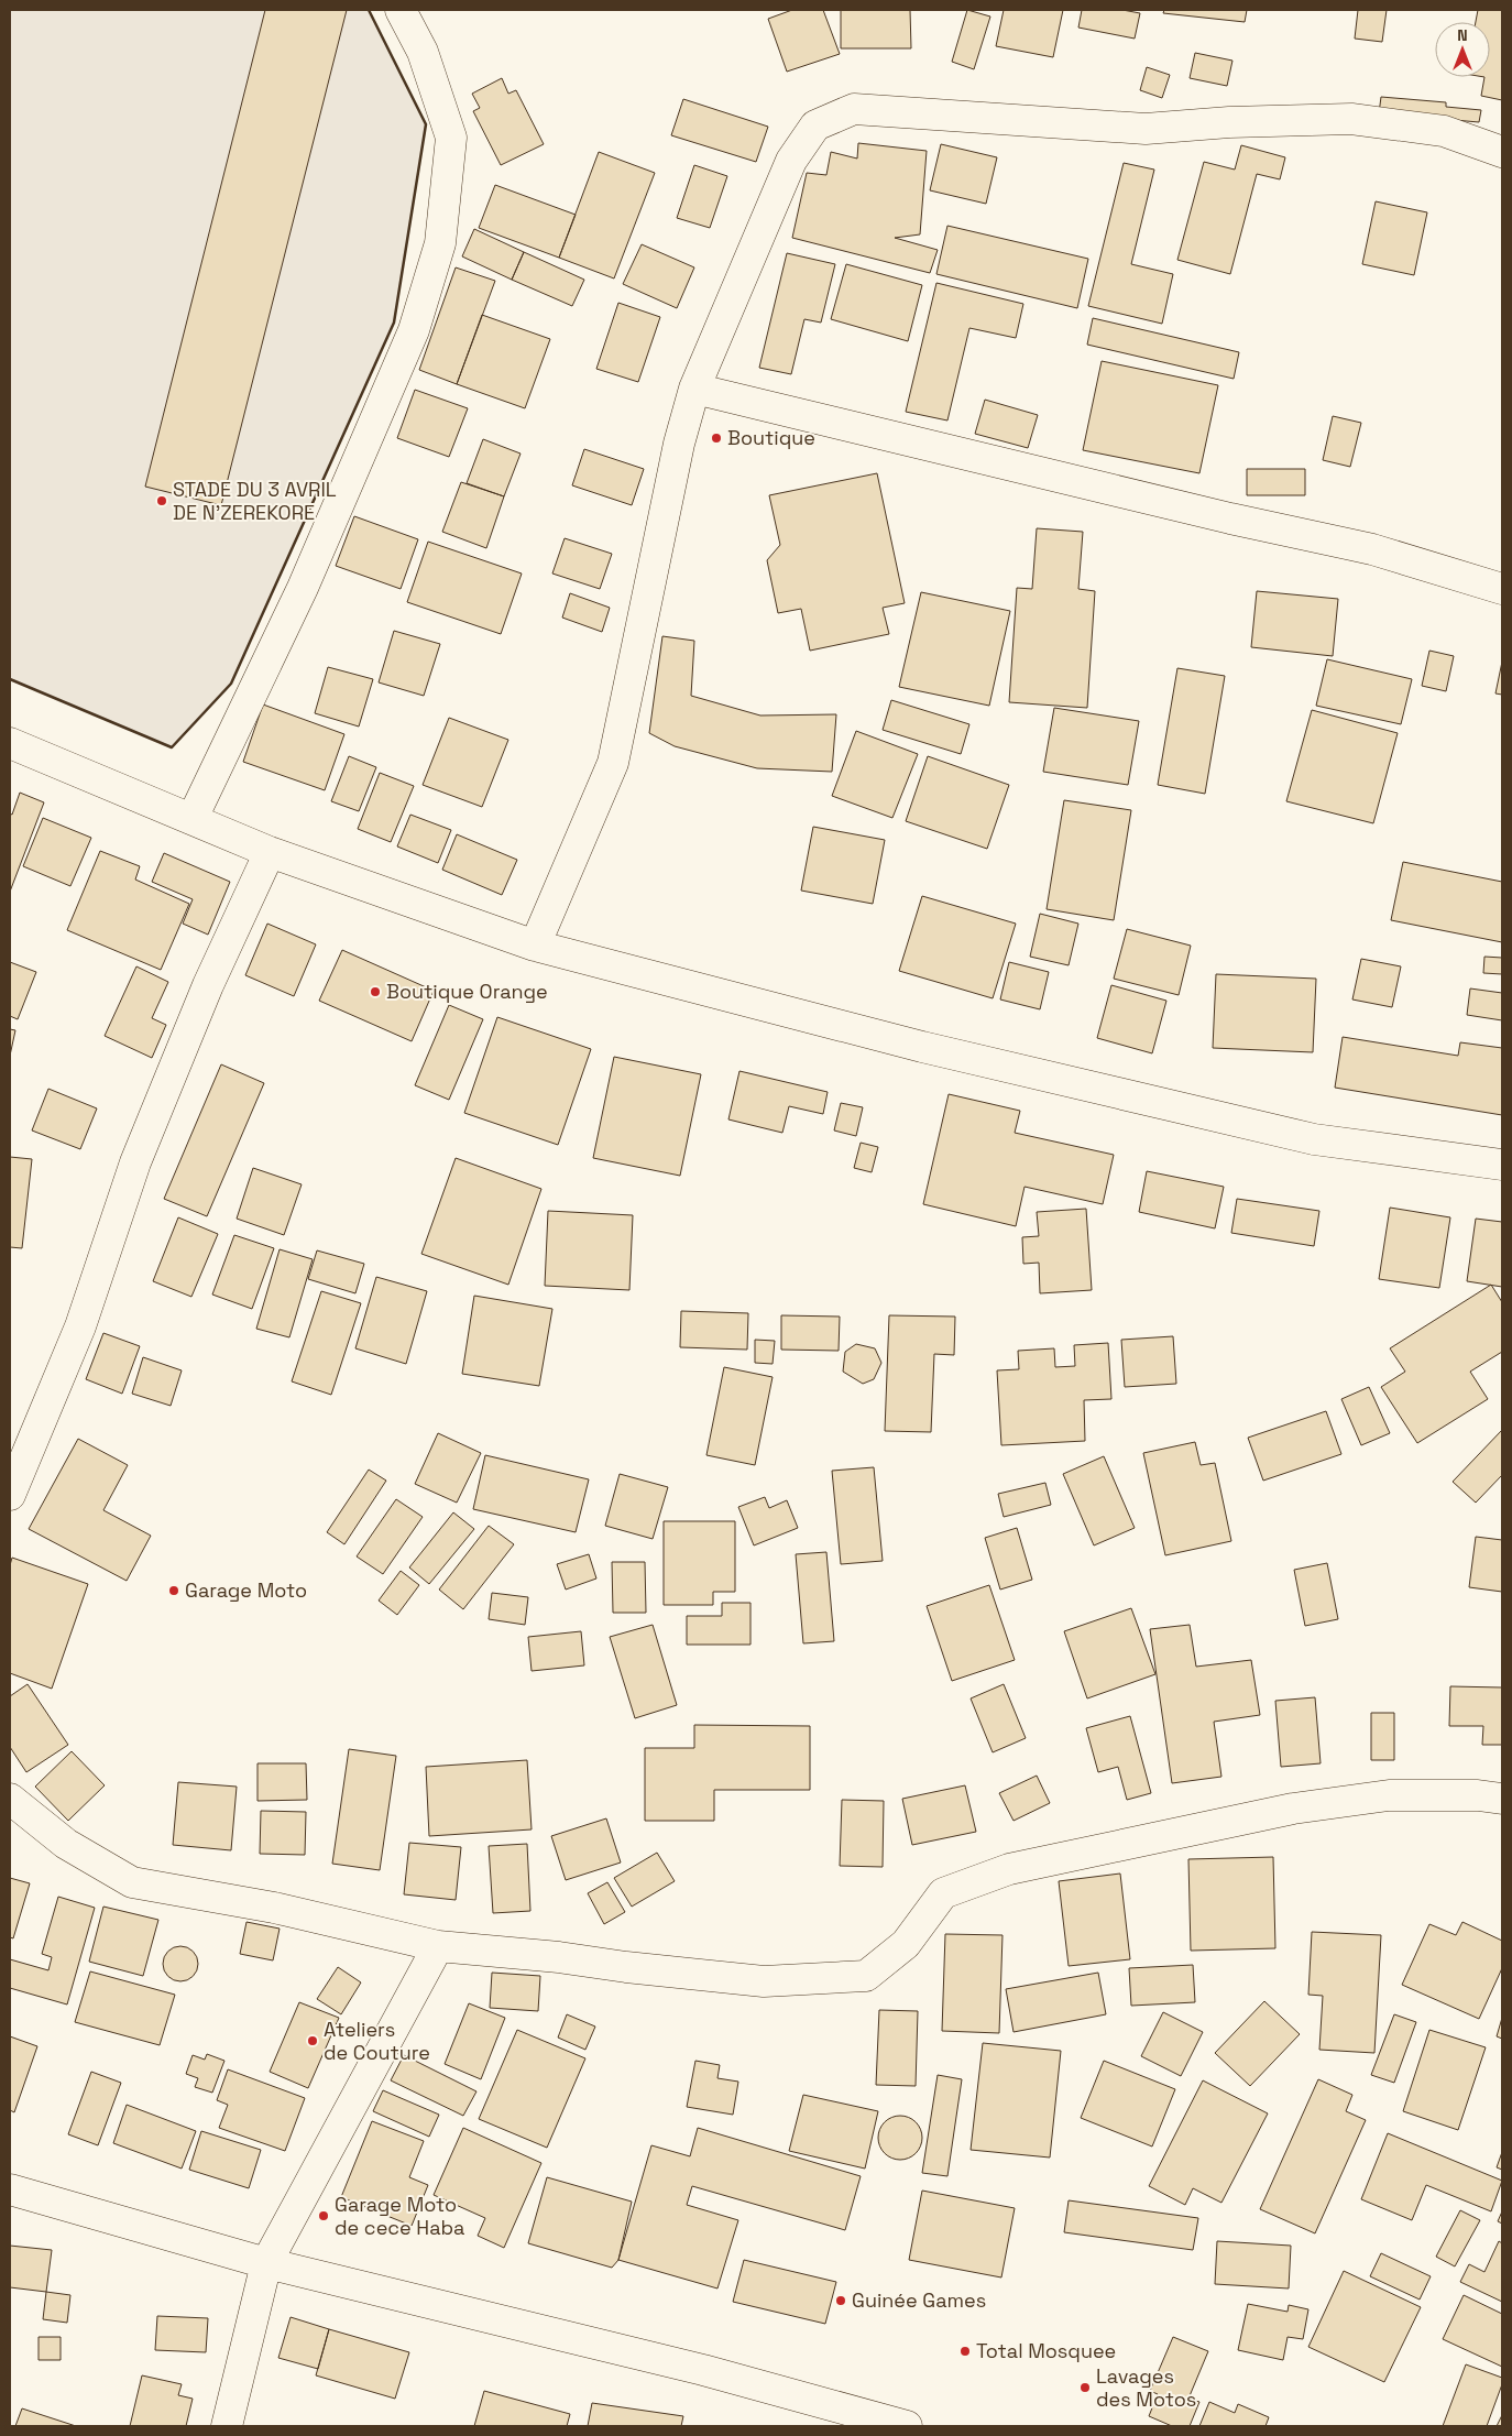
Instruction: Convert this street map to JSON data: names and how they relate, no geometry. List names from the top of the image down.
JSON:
{
  "places": [
    "Boutique",
    "STADE DU 3 AVRIL DE N'ZEREKORE",
    "Boutique Orange",
    "Garage Moto",
    "Ateliers de Couture",
    "Garage Moto de cece Haba",
    "Guinée Games",
    "Total Mosquee",
    "Lavages des Motos"
  ],
  "north": "top"
}
